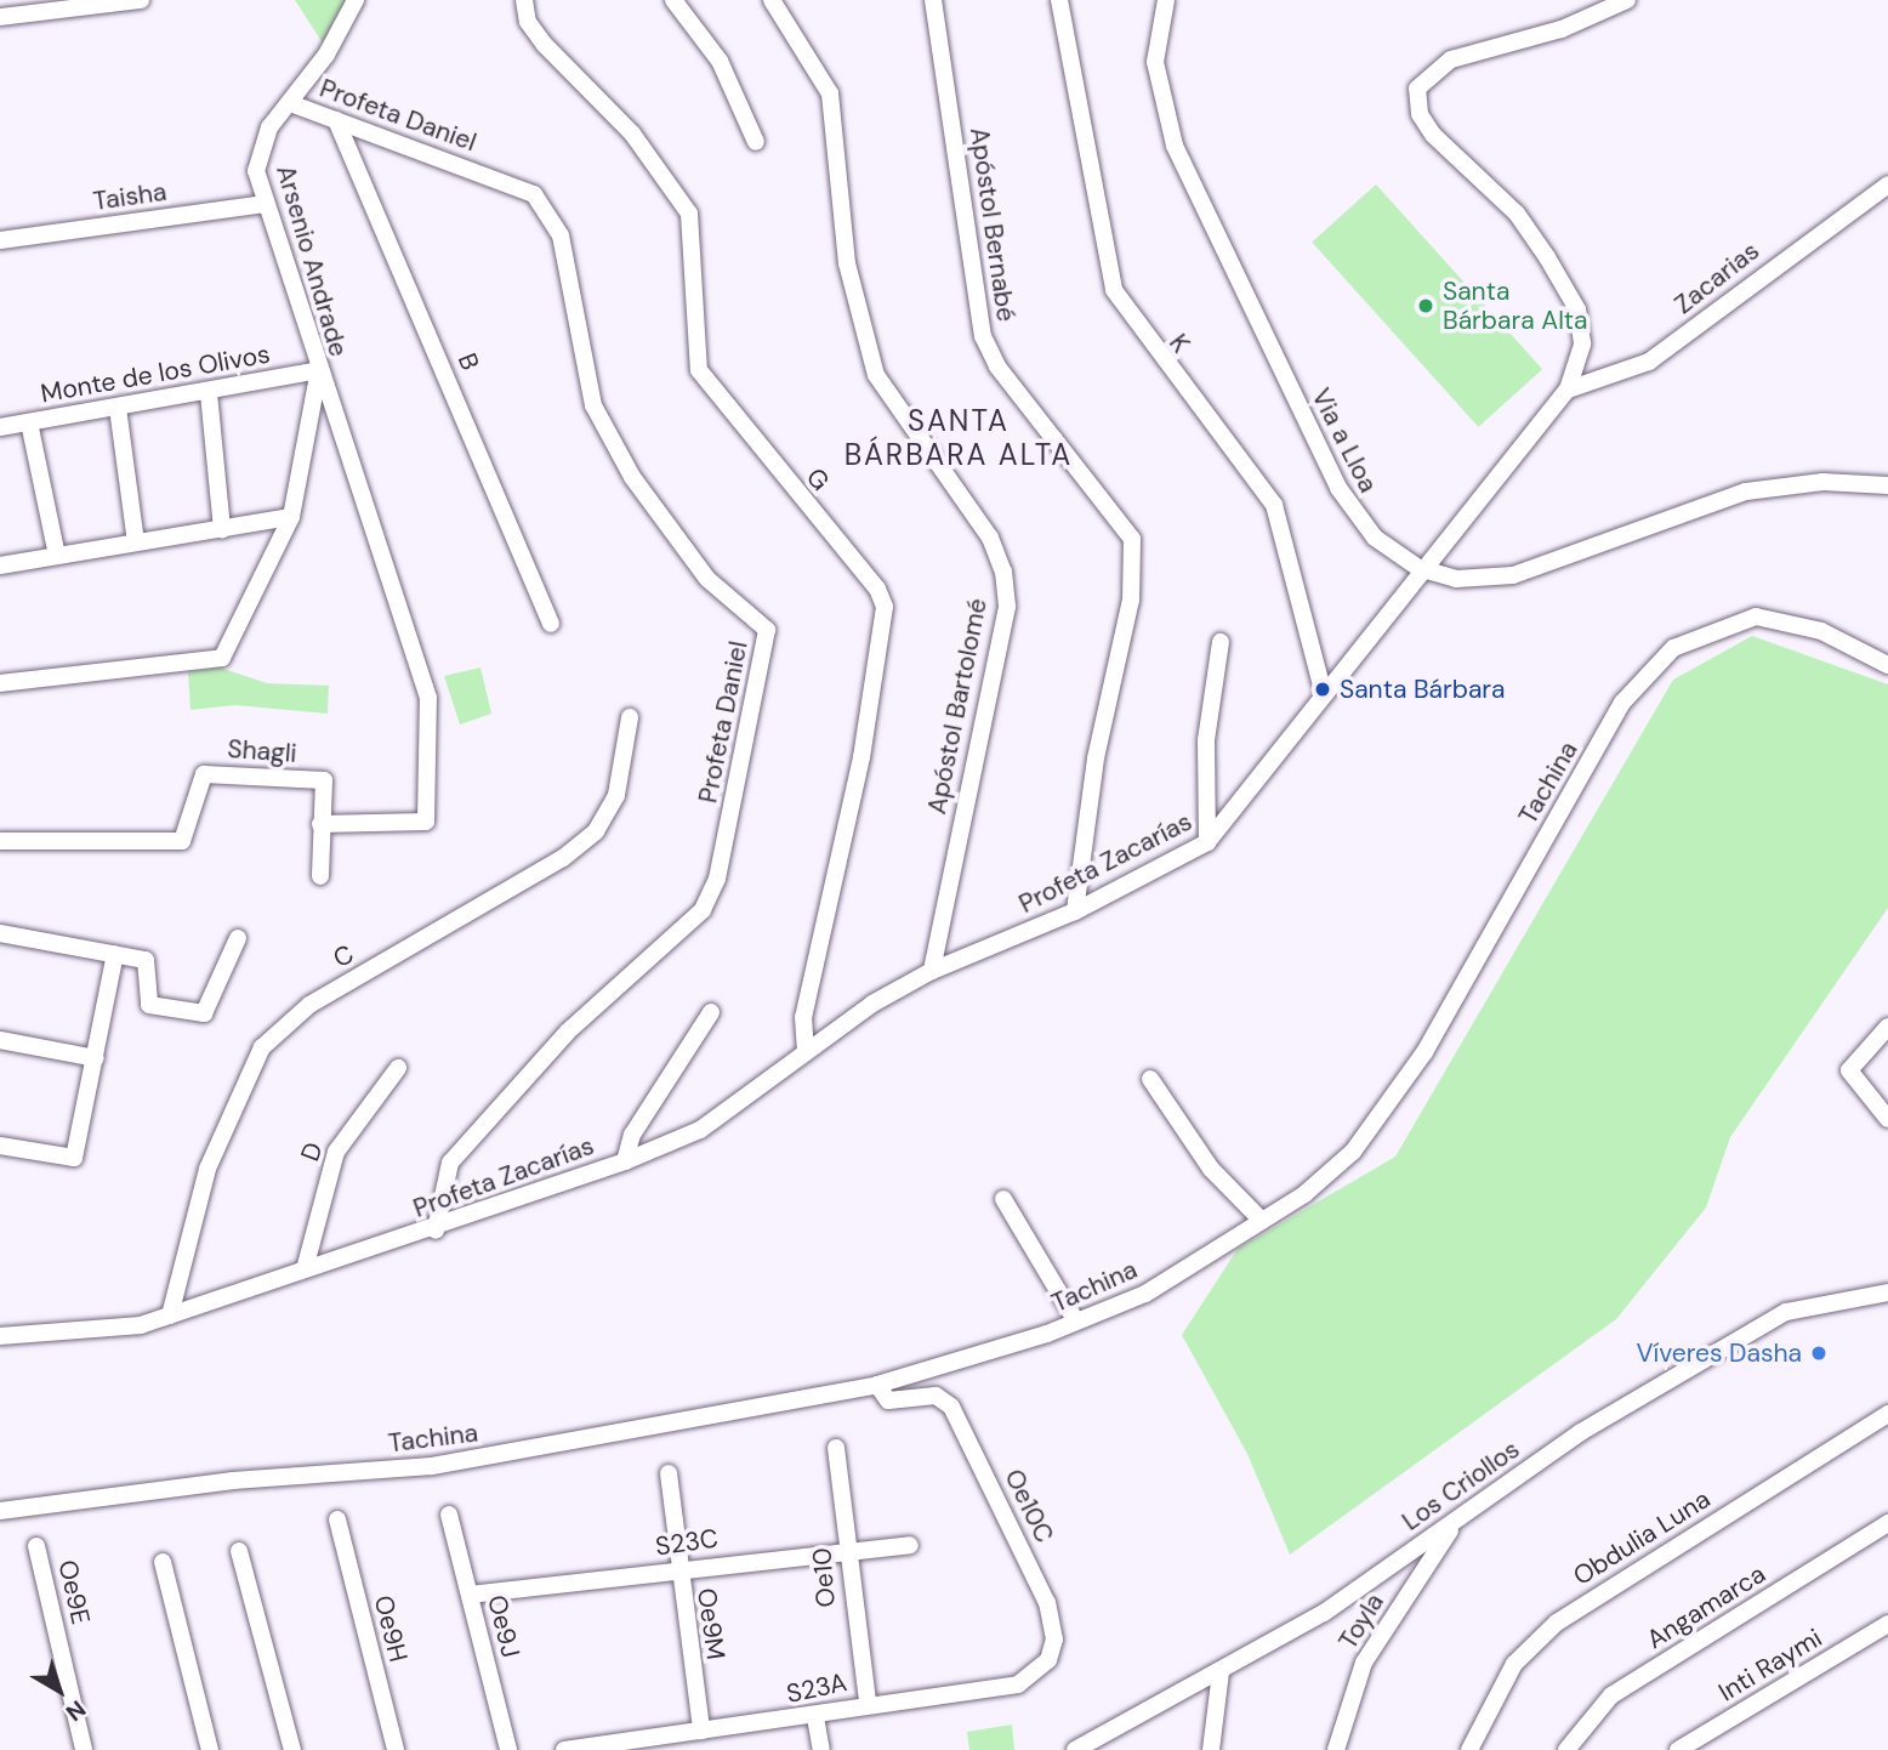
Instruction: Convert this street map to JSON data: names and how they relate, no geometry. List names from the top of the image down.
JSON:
{
  "streets": {
    "street": [
      "Profeta Daniel",
      "Taisha",
      "Apóstol Bernabé",
      "Arsenio Andrade",
      "Zacarias",
      "K",
      "B",
      "Monte de los Olivos",
      "Via a Lloa",
      "G",
      "Apóstol Bartolomé",
      "Shagli",
      "Tachina",
      "Profeta Zacarías",
      "C",
      "D",
      "Los Criollos",
      "Oe10C",
      "Obdulia Luna",
      "S23C",
      "Oe10",
      "Oe9E",
      "Angamarca",
      "Toyla",
      "Oe9M",
      "Oe9J",
      "Oe9H",
      "Inti Raymi",
      "S23A"
    ]
  },
  "crossings": [
    ["Profeta Daniel", "Arsenio Andrade"],
    ["Profeta Daniel", "B"],
    ["Profeta Daniel", "Profeta Zacarías"],
    ["Taisha", "Arsenio Andrade"],
    ["Apóstol Bernabé", "Profeta Zacarías"],
    ["Arsenio Andrade", "Monte de los Olivos"],
    ["Zacarias", "Profeta Zacarías"],
    ["K", "Profeta Zacarías"],
    ["Via a Lloa", "Profeta Zacarías"],
    ["G", "Profeta Zacarías"],
    ["Apóstol Bartolomé", "Profeta Zacarías"],
    ["Tachina", "Oe10C"],
    ["Profeta Zacarías", "C"],
    ["Profeta Zacarías", "D"],
    ["Los Criollos", "Toyla"],
    ["Oe10C", "S23A"],
    ["S23C", "Oe10"],
    ["S23C", "Oe9M"],
    ["S23C", "Oe9J"],
    ["Oe10", "S23A"],
    ["Oe9M", "S23A"]
  ],
  "districts": ["SANTA BÁRBARA ALTA"],
  "places": ["Santa Bárbara Alta", "Santa Bárbara", "Víveres Dasha"],
  "north": "bottom right"
}
